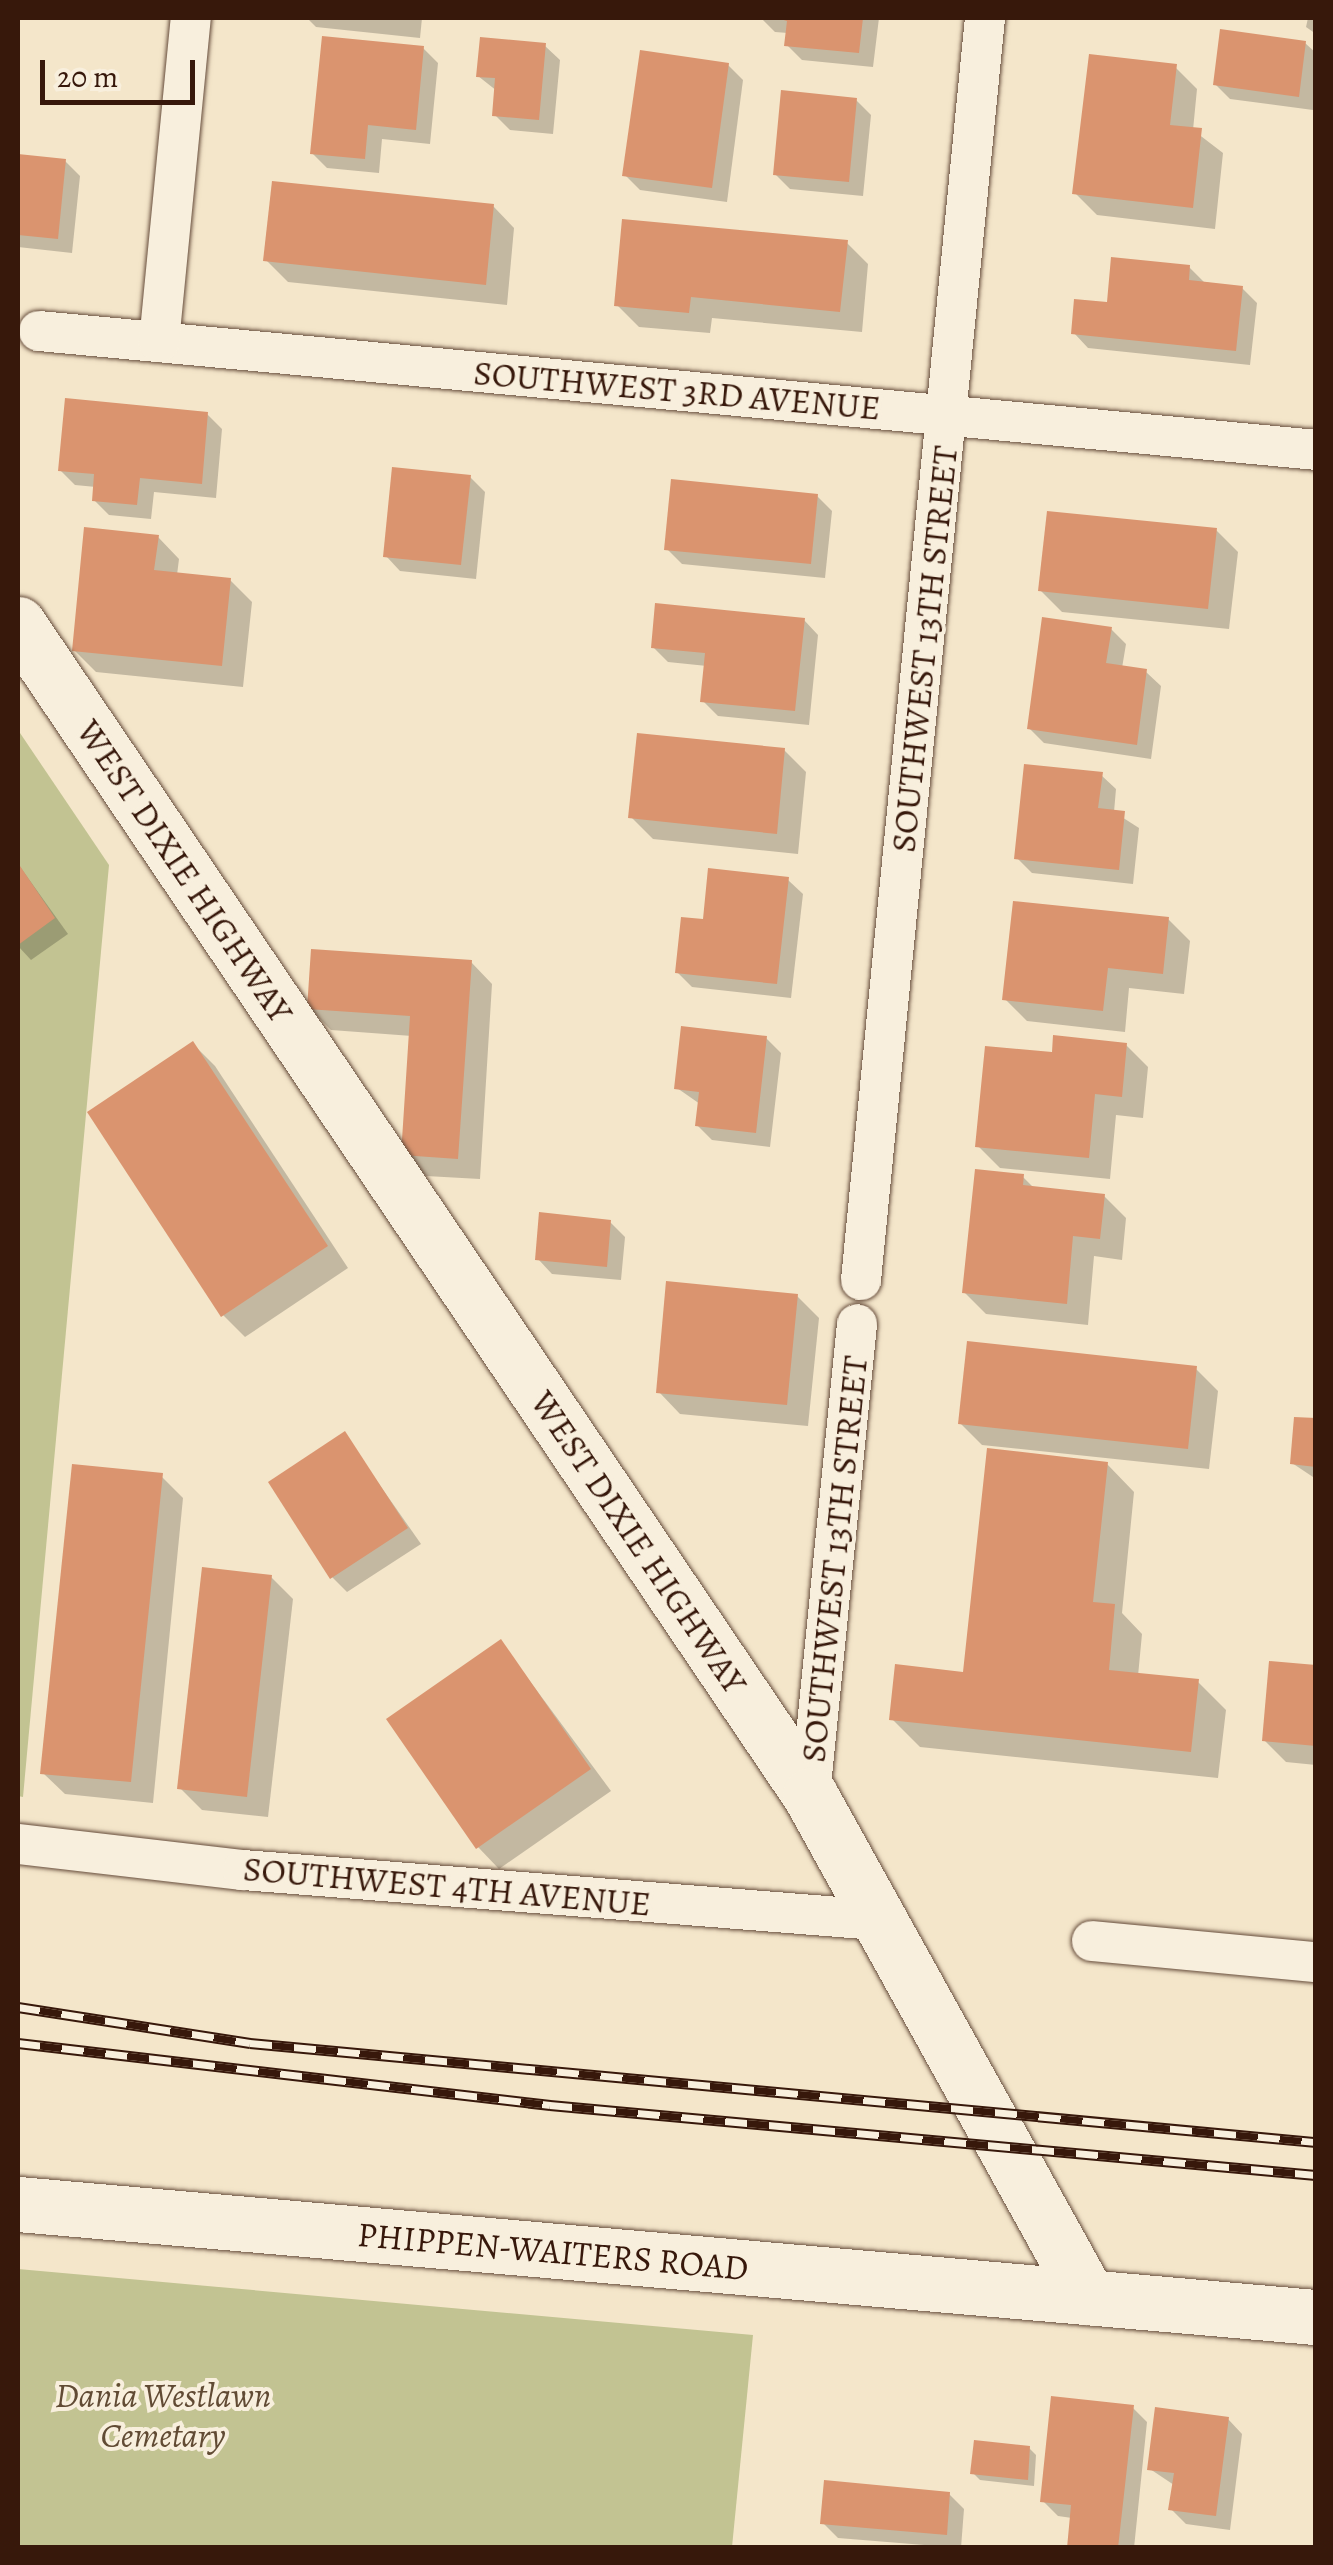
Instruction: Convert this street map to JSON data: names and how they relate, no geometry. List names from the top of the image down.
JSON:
{
  "streets": {
    "main road": ["WEST DIXIE HIGHWAY", "PHIPPEN-WAITERS ROAD"],
    "street": ["SOUTHWEST 3RD AVENUE", "SOUTHWEST 13TH STREET", "SOUTHWEST 4TH AVENUE"]
  },
  "crossings": [
    ["SOUTHWEST 3RD AVENUE", "SOUTHWEST 13TH STREET"],
    ["SOUTHWEST 13TH STREET", "WEST DIXIE HIGHWAY"],
    ["WEST DIXIE HIGHWAY", "SOUTHWEST 4TH AVENUE"],
    ["WEST DIXIE HIGHWAY", "PHIPPEN-WAITERS ROAD"]
  ],
  "parks": ["Dania Westlawn Cemetary"],
  "scale_bar": "20 m"
}
